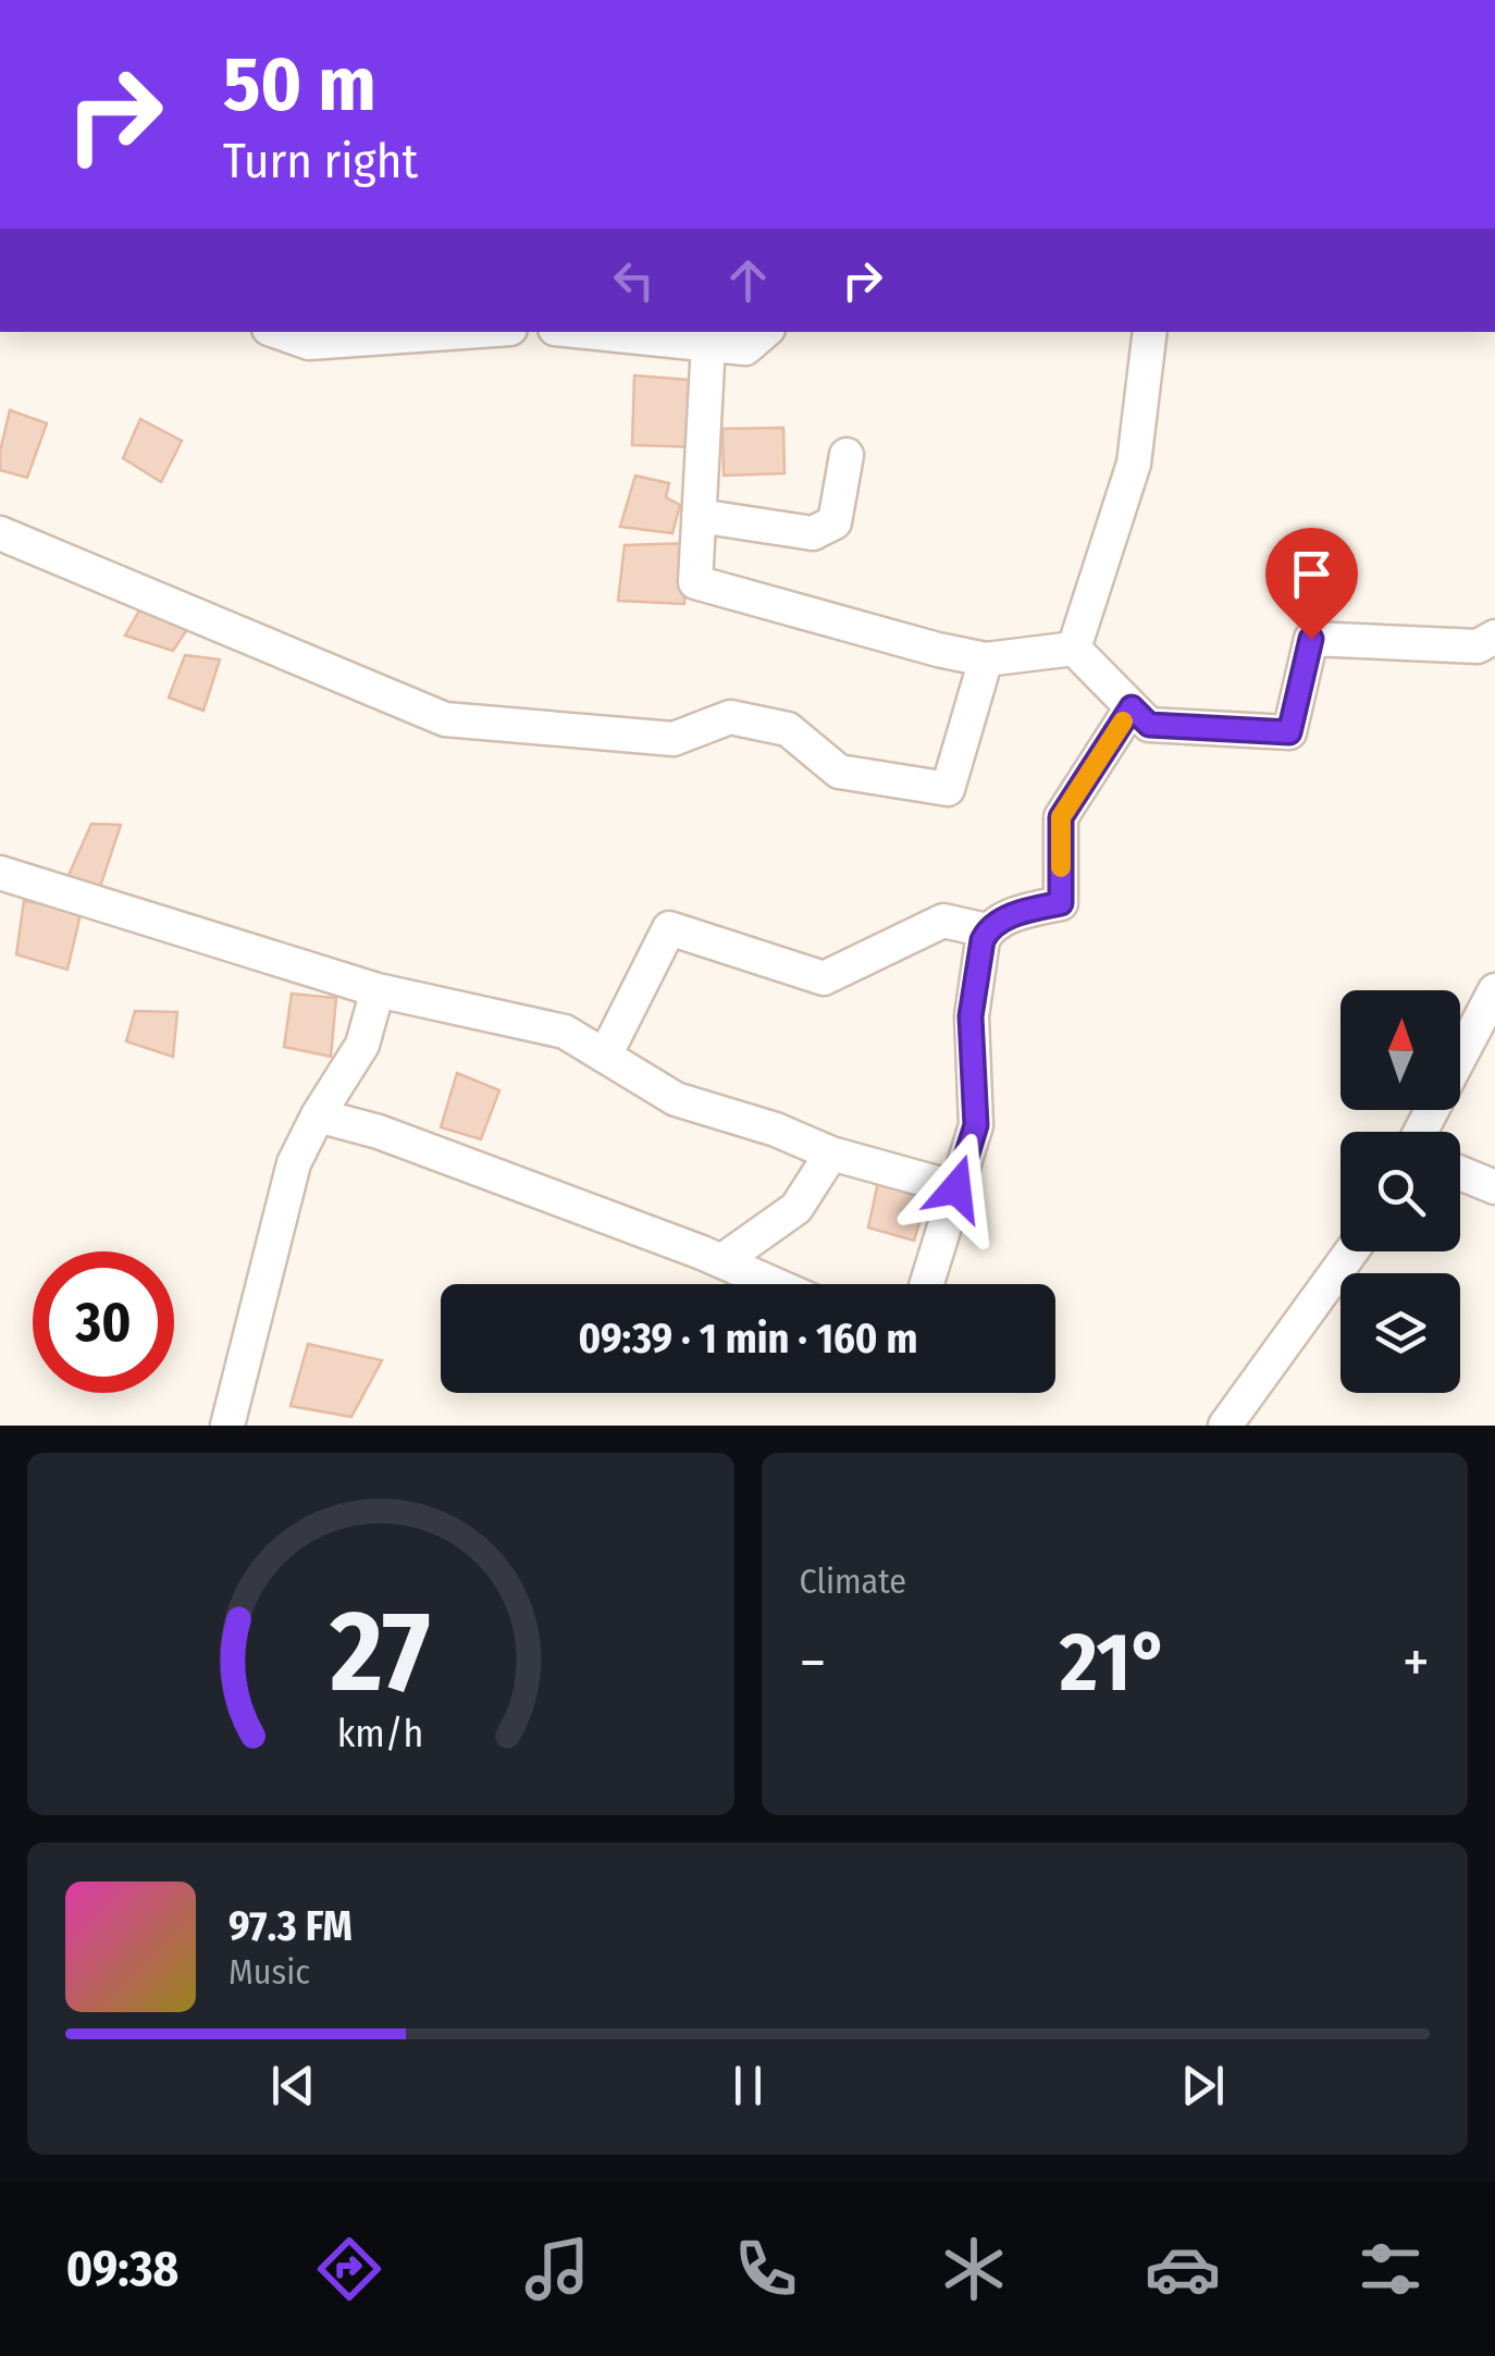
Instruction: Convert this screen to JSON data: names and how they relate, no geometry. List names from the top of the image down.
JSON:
{
  "north": "top",
  "page": {
    "turn": ["50 m", "Turn right"],
    "limit": "30",
    "trip": "09:39 · 1 min · 160 m",
    "tile": "Climate",
    "heat": ["−", "21°", "+"],
    "song": ["97.3 FM", "Music"],
    "tabs": "09:38",
    "gauge": ["27", "km/h"]
  }
}
